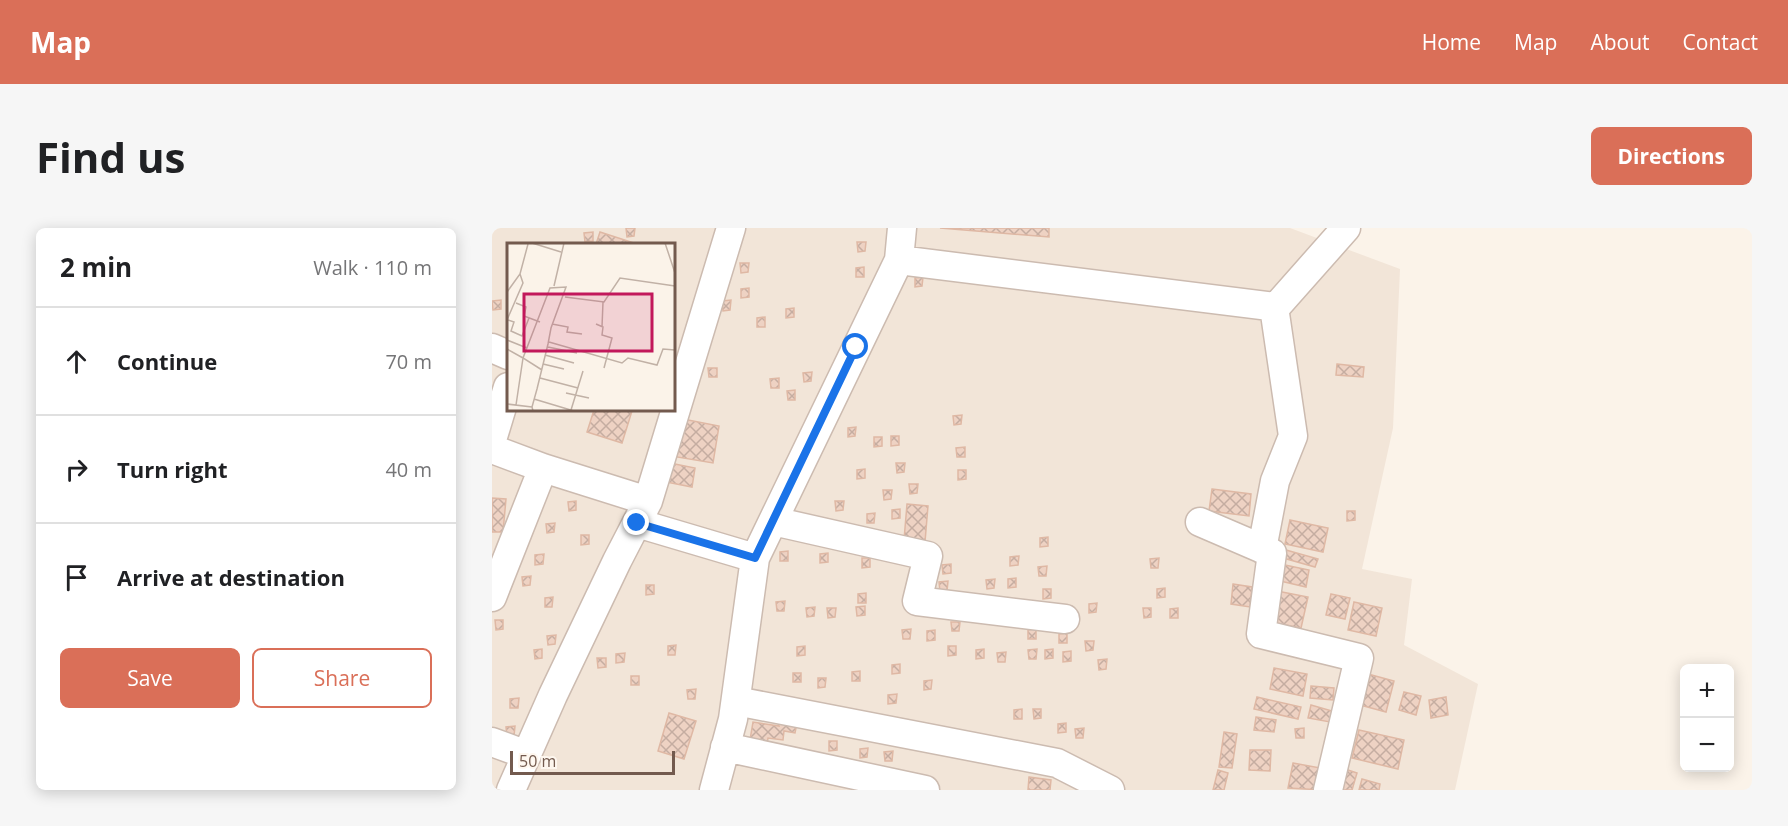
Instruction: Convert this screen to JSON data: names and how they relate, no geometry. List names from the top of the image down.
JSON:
{
  "scale_bar": "50 m",
  "page": {
    "header": "Map",
    "nav": [
      "Home",
      "Map",
      "About",
      "Contact"
    ],
    "buttons": [
      "Directions",
      ["Save", "Share"]
    ],
    "title": "Find us",
    "heading": ["2 min", "Walk · 110 m"],
    "list": [
      ["Continue", "70 m"],
      ["Turn right", "40 m"],
      "Arrive at destination"
    ],
    "map_buttons": ["+", "−"],
    "scale": "50 m"
  }
}
